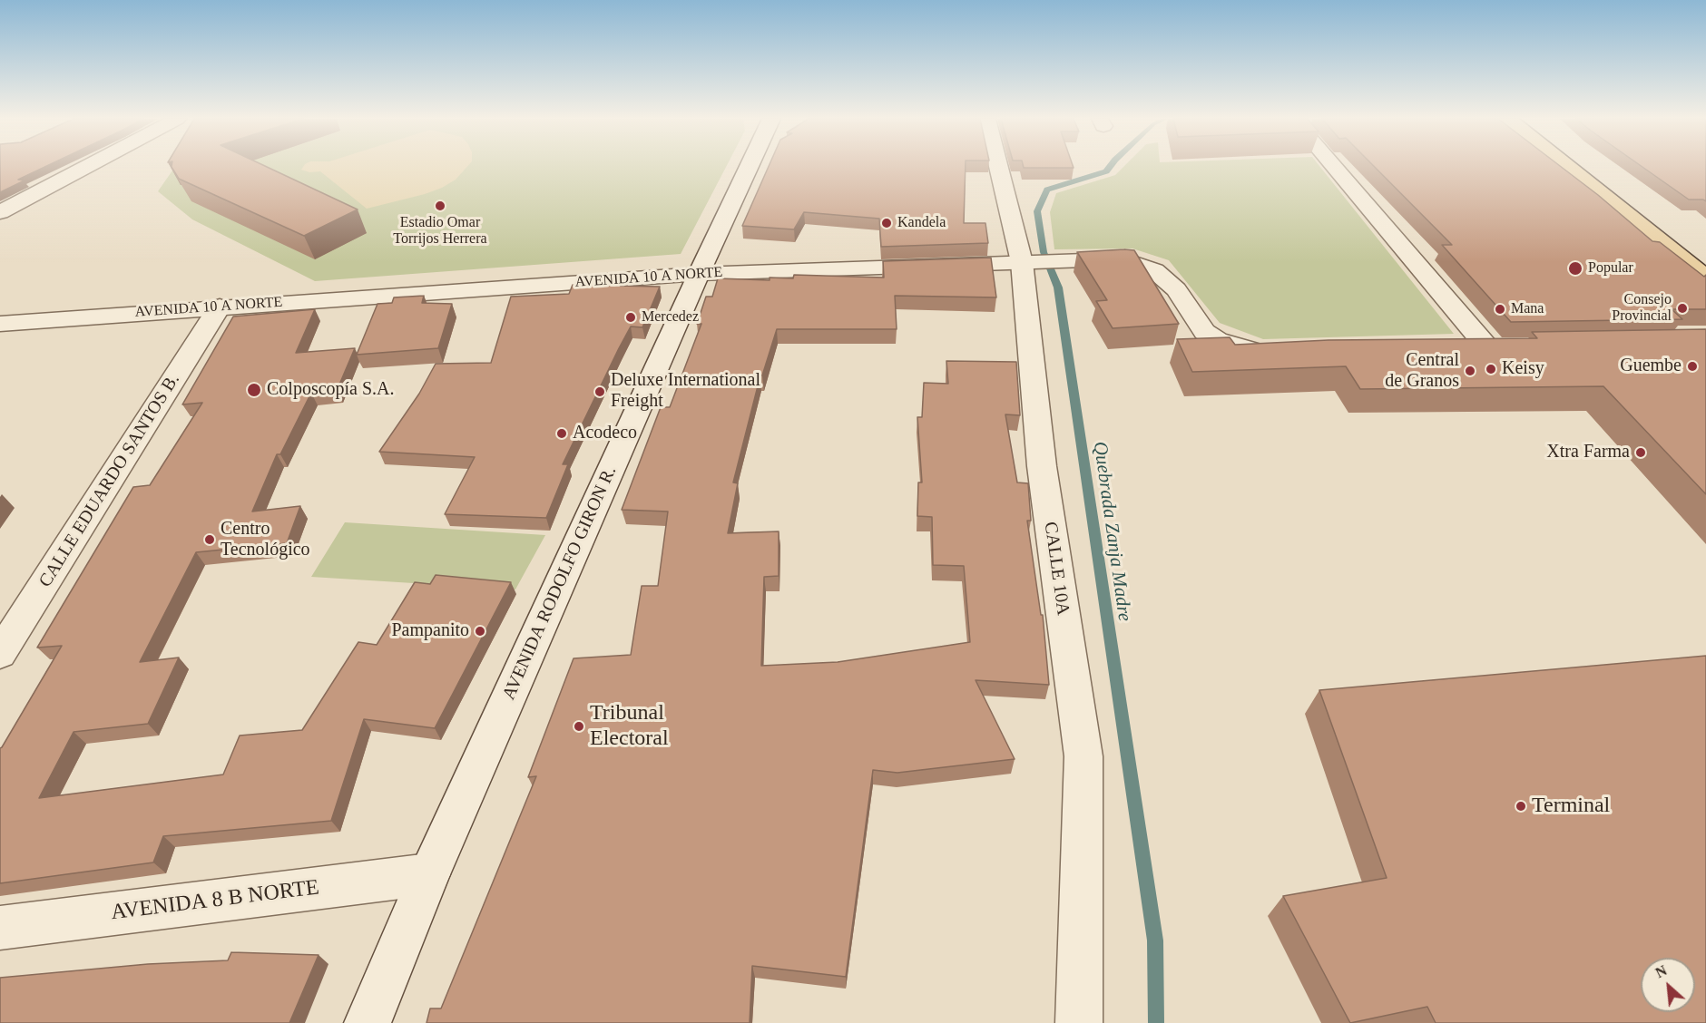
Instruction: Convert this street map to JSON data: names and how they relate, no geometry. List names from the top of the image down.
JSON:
{
  "streets": {
    "street": [
      "AVENIDA 10 A NORTE",
      "CALLE EDUARDO SANTOS B.",
      "CALLE 10A",
      "AVENIDA RODOLFO GIRON R.",
      "AVENIDA 8 B NORTE"
    ]
  },
  "crossings": [
    ["AVENIDA 10 A NORTE", "CALLE EDUARDO SANTOS B."],
    ["AVENIDA 10 A NORTE", "CALLE 10A"],
    ["AVENIDA 10 A NORTE", "AVENIDA RODOLFO GIRON R."],
    ["AVENIDA RODOLFO GIRON R.", "AVENIDA 8 B NORTE"]
  ],
  "water": ["Quebrada Zanja Madre"],
  "places": [
    "Estadio Omar Torrijos Herrera",
    "Kandela",
    "Popular",
    "Consejo Provincial",
    "Mana",
    "Mercedez",
    "Guembe",
    "Keisy",
    "Central de Granos",
    "Colposcopía S.A.",
    "Deluxe International Freight",
    "Acodeco",
    "Xtra Farma",
    "Centro Tecnológico",
    "Pampanito",
    "Tribunal Electoral",
    "Terminal"
  ],
  "north": "top left"
}
